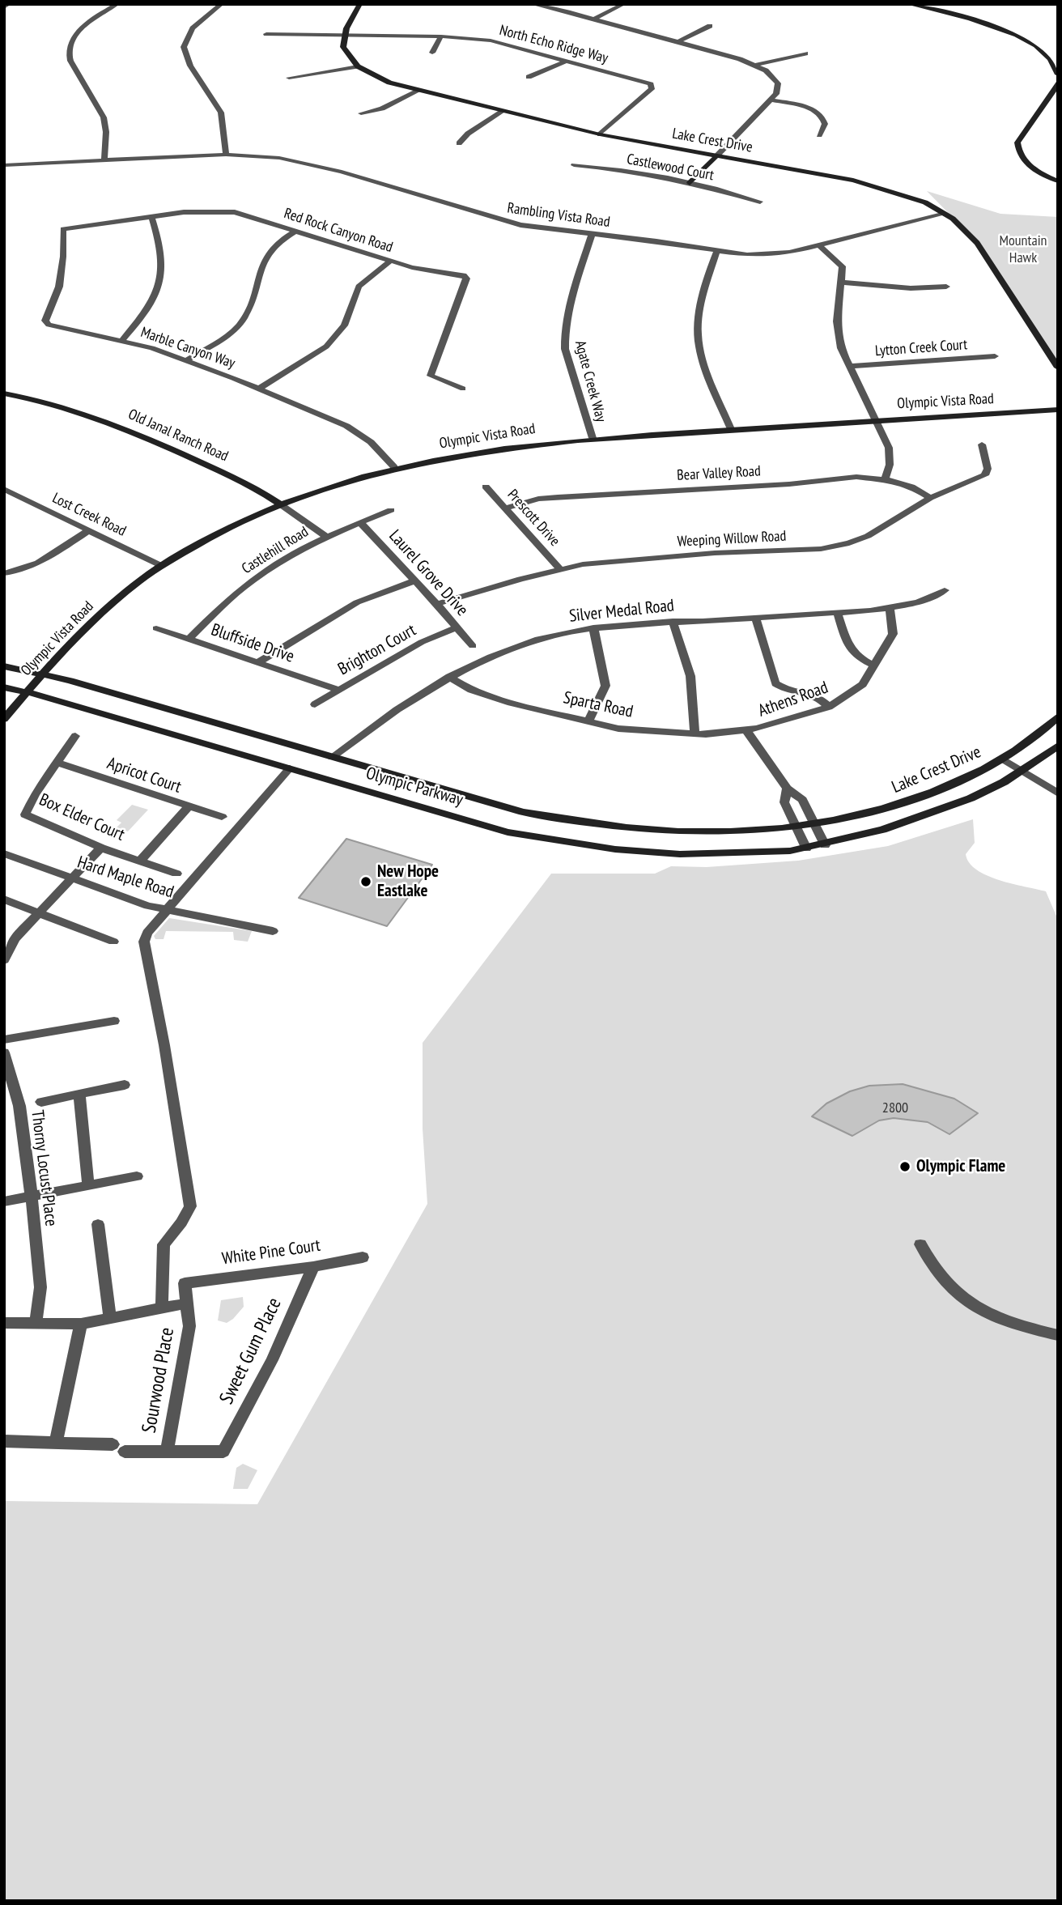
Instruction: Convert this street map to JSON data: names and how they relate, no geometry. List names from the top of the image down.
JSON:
{
  "streets": {
    "main road": [
      "Lake Crest Drive",
      "Olympic Vista Road",
      "Old Janal Ranch Road",
      "Olympic Parkway"
    ],
    "street": [
      "North Echo Ridge Way",
      "Castlewood Court",
      "Rambling Vista Road",
      "Red Rock Canyon Road",
      "Marble Canyon Way",
      "Lytton Creek Court",
      "Agate Creek Way",
      "Bear Valley Road",
      "Lost Creek Road",
      "Prescott Drive",
      "Weeping Willow Road",
      "Castlehill Road",
      "Laurel Grove Drive",
      "Silver Medal Road",
      "Bluffside Drive",
      "Brighton Court",
      "Athens Road",
      "Sparta Road",
      "Apricot Court",
      "Box Elder Court",
      "Hard Maple Road",
      "Thorny Locust Place",
      "White Pine Court",
      "Sweet Gum Place",
      "Sourwood Place"
    ]
  },
  "crossings": [
    ["North Echo Ridge Way", "Lake Crest Drive"],
    ["Lake Crest Drive", "Rambling Vista Road"],
    ["Lake Crest Drive", "Olympic Parkway"],
    ["Rambling Vista Road", "Agate Creek Way"],
    ["Red Rock Canyon Road", "Marble Canyon Way"],
    ["Marble Canyon Way", "Olympic Vista Road"],
    ["Agate Creek Way", "Olympic Vista Road"],
    ["Olympic Vista Road", "Old Janal Ranch Road"],
    ["Olympic Vista Road", "Lost Creek Road"],
    ["Olympic Vista Road", "Olympic Parkway"],
    ["Old Janal Ranch Road", "Castlehill Road"],
    ["Bear Valley Road", "Prescott Drive"],
    ["Bear Valley Road", "Weeping Willow Road"],
    ["Prescott Drive", "Weeping Willow Road"],
    ["Weeping Willow Road", "Laurel Grove Drive"],
    ["Castlehill Road", "Laurel Grove Drive"],
    ["Castlehill Road", "Bluffside Drive"],
    ["Laurel Grove Drive", "Brighton Court"],
    ["Silver Medal Road", "Athens Road"],
    ["Silver Medal Road", "Sparta Road"],
    ["Silver Medal Road", "Olympic Parkway"],
    ["Bluffside Drive", "Brighton Court"],
    ["Athens Road", "Sparta Road"],
    ["Apricot Court", "Box Elder Court"],
    ["White Pine Court", "Sweet Gum Place"],
    ["White Pine Court", "Sourwood Place"],
    ["Sweet Gum Place", "Sourwood Place"]
  ],
  "parks": ["Mountain Hawk"],
  "places": ["New Hope Eastlake", "Olympic Flame"],
  "house_numbers": ["2800"]
}
